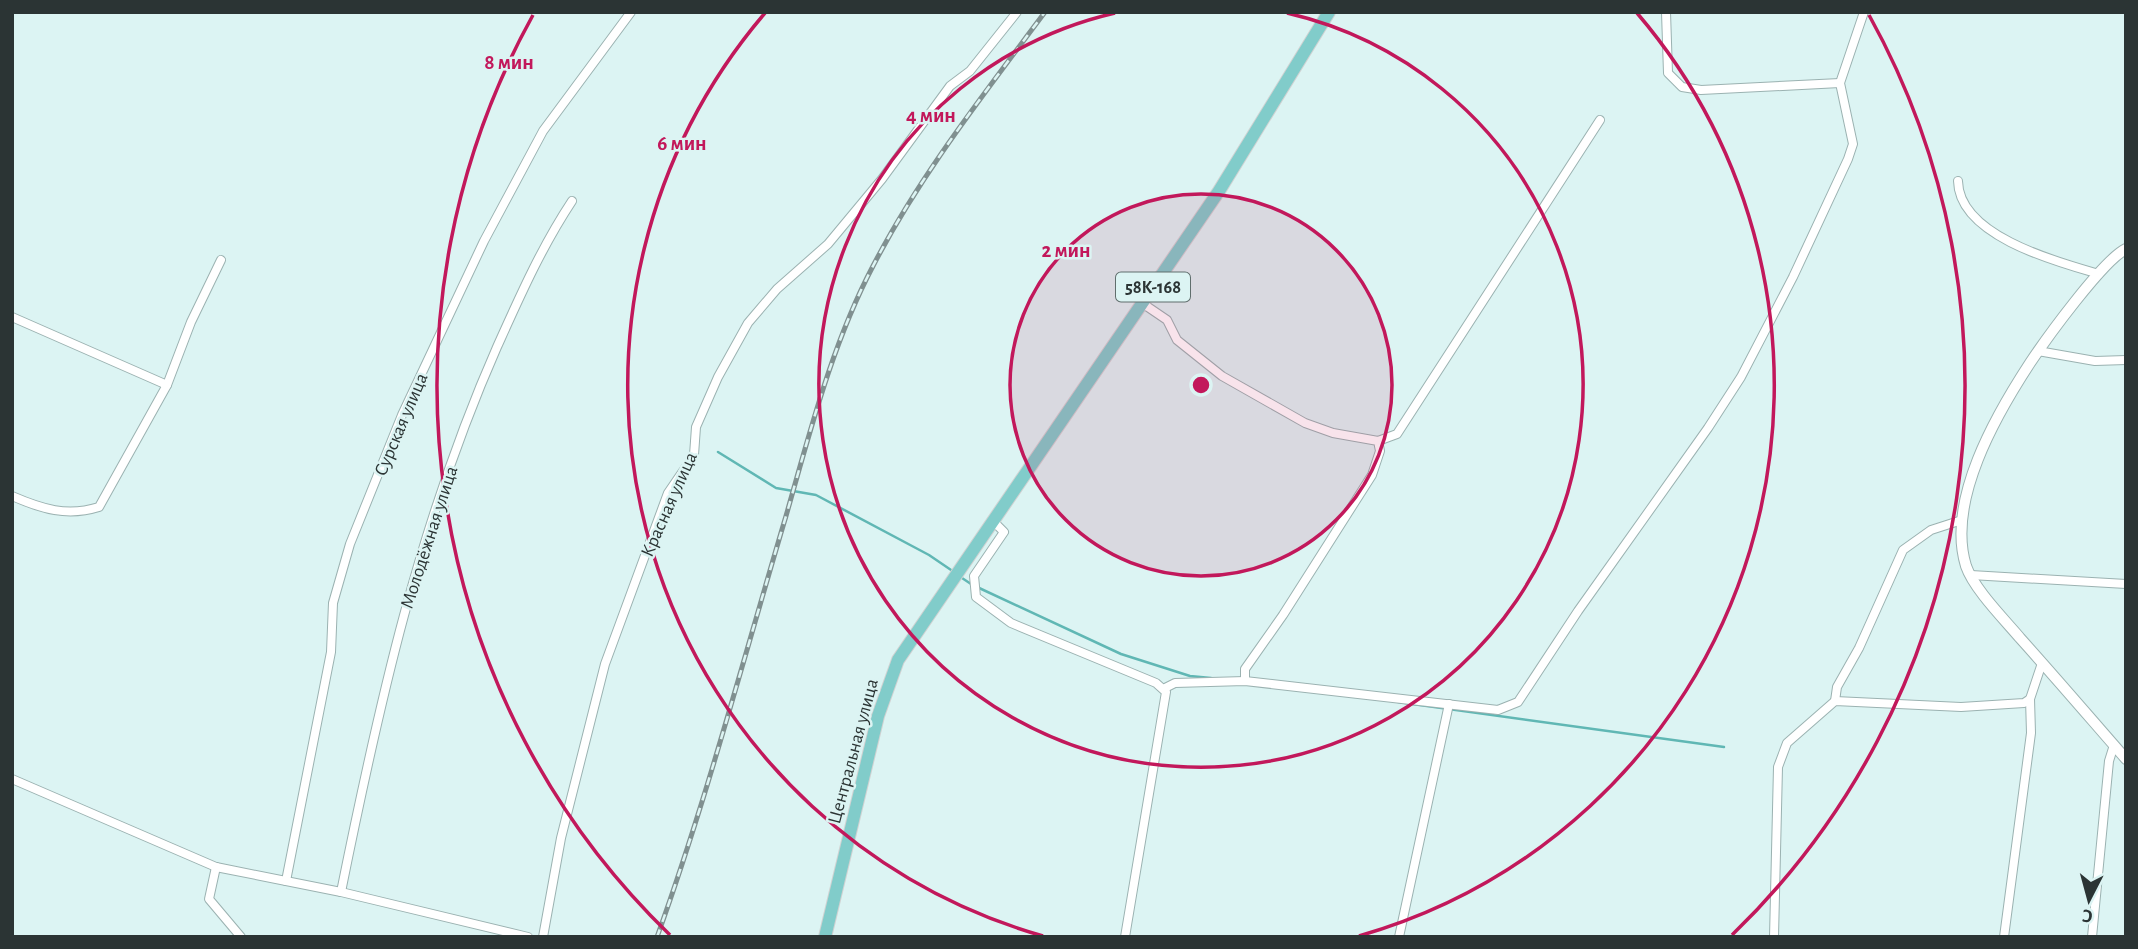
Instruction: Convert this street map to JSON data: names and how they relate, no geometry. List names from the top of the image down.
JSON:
{
  "streets": {
    "main road": ["58К-168", "Центральная улица"],
    "street": ["Сурская улица", "Красная улица", "Молодёжная улица"]
  },
  "crossings": [
    ["58К-168", "Центральная улица"]
  ],
  "north": "bottom",
  "rings": [
    "8 мин",
    "4 мин",
    "6 мин",
    "2 мин"
  ]
}
